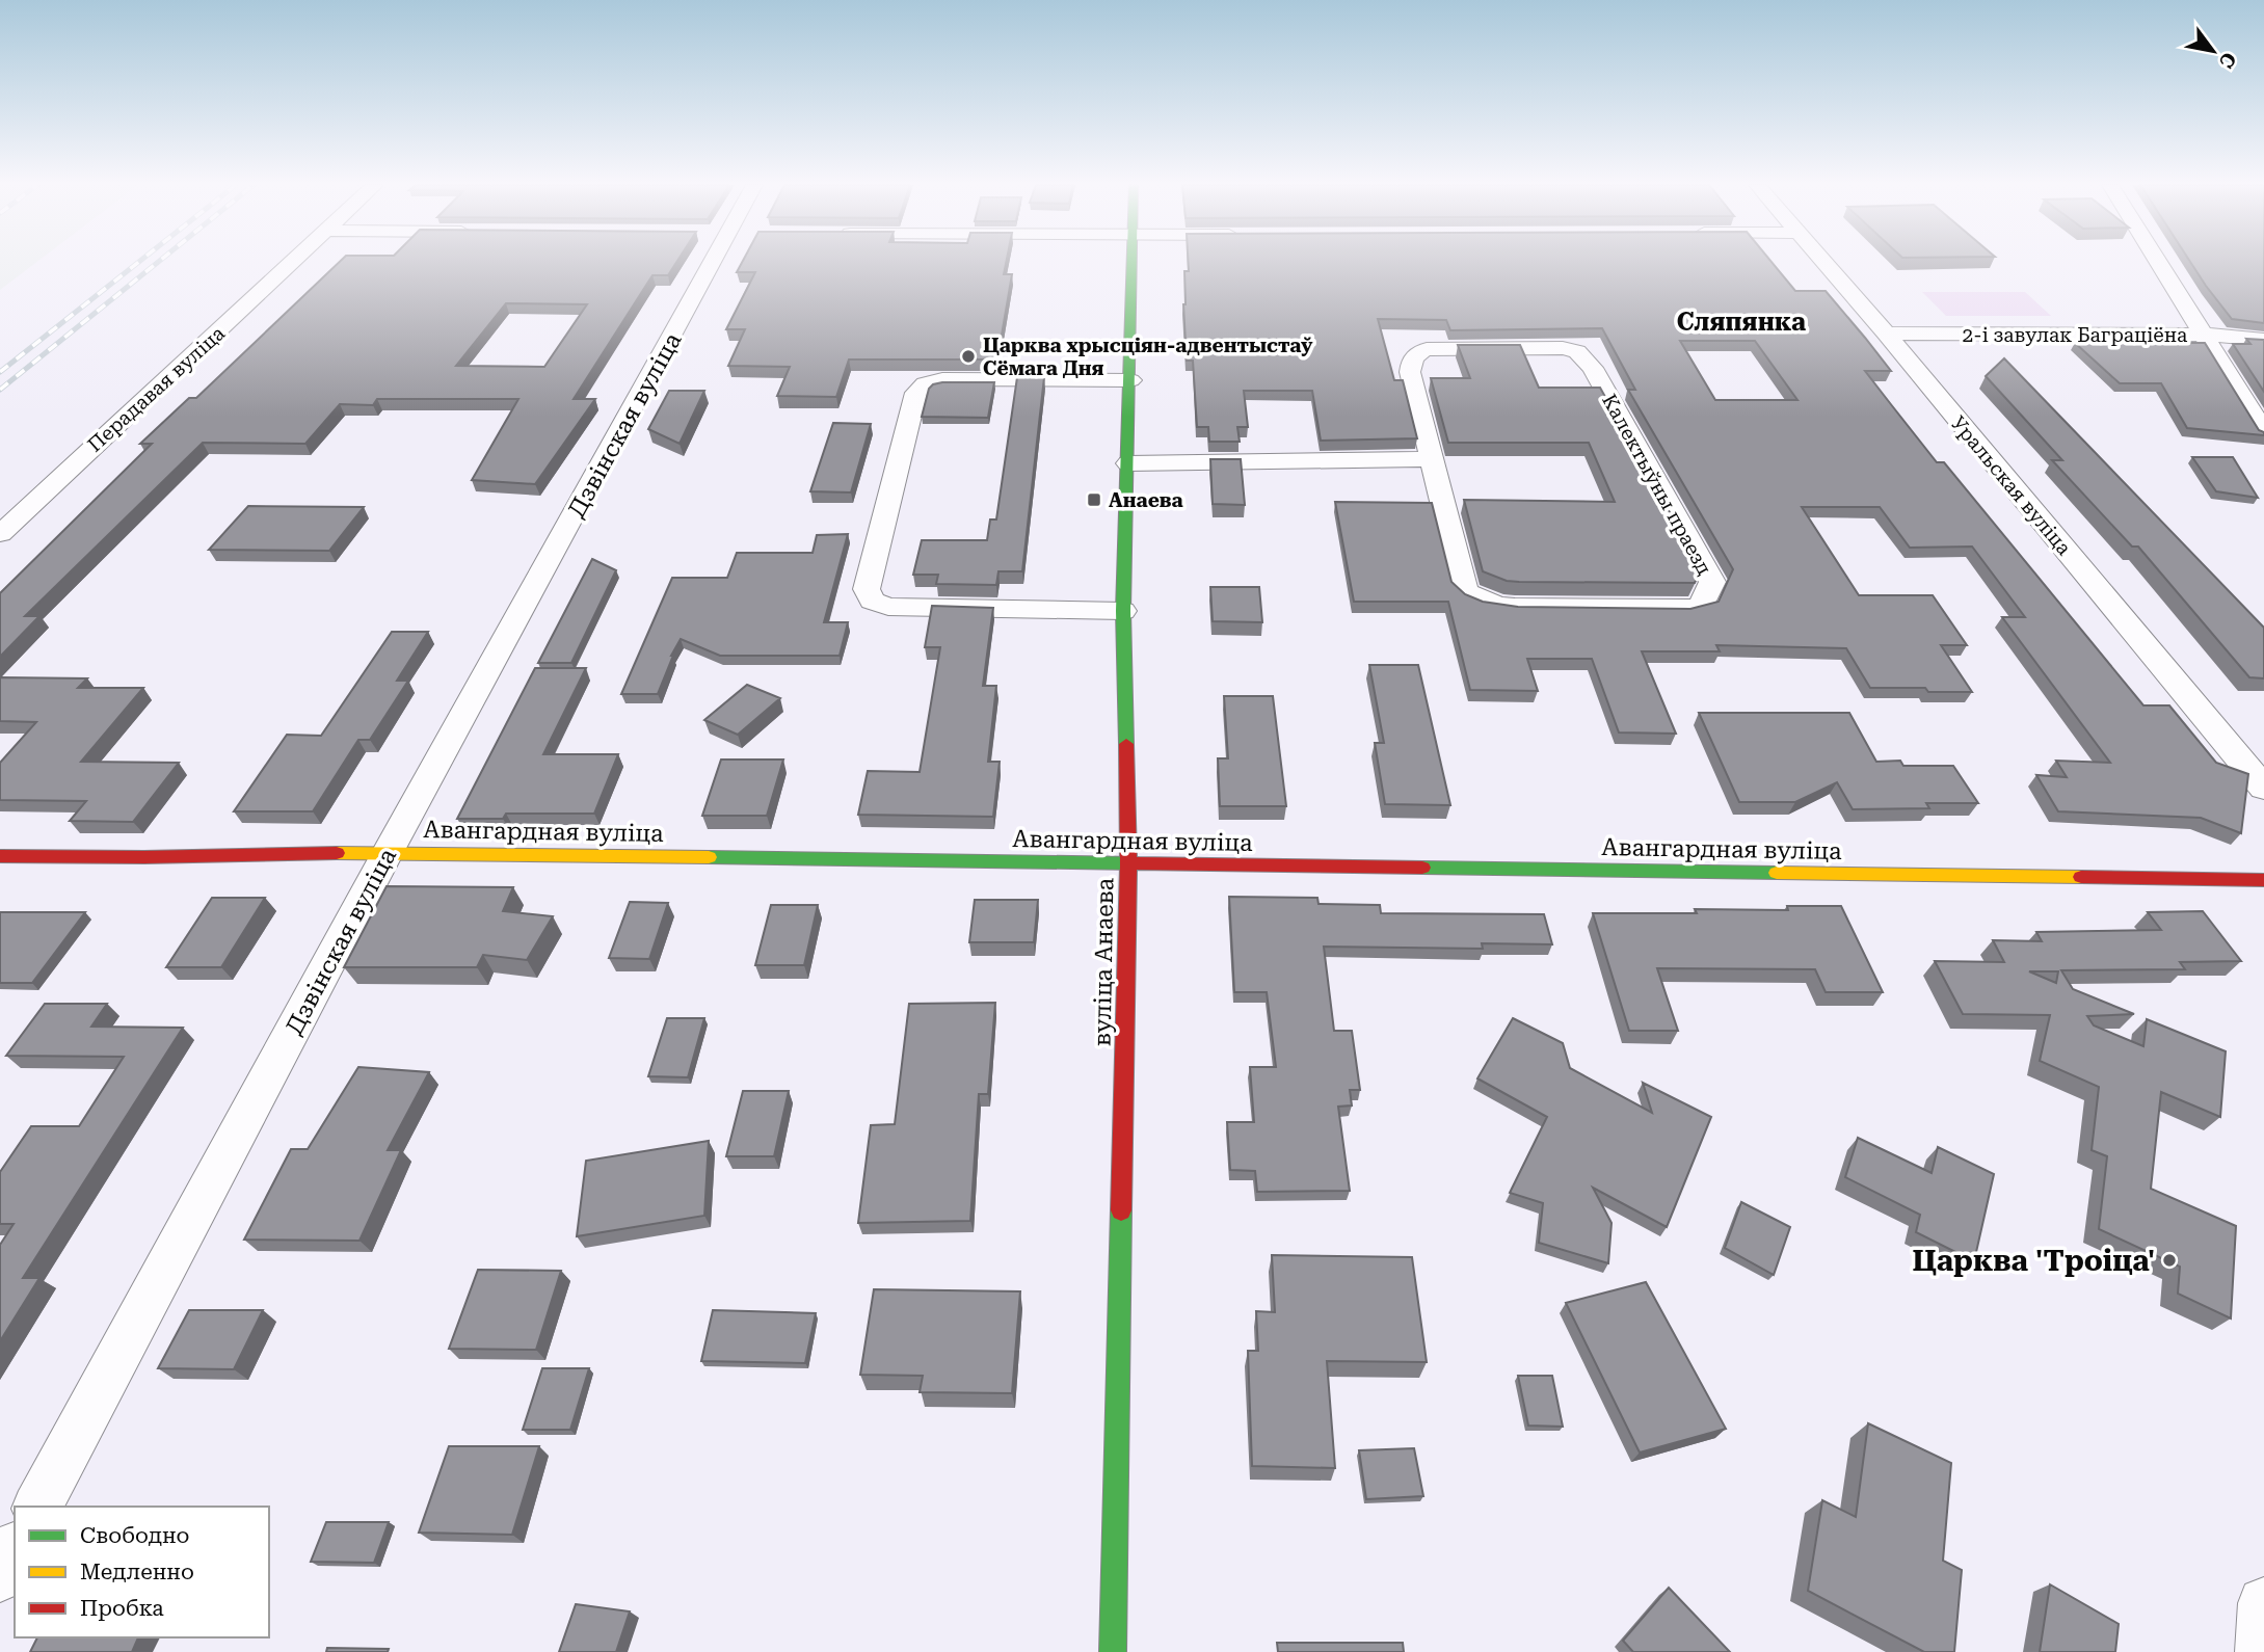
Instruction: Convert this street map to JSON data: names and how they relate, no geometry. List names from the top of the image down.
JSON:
{
  "streets": {
    "street": [
      "2-і завулак Баграціёна",
      "Перадавая вуліца",
      "Дзвінская вуліца",
      "Калектыўны праезд",
      "Уральская вуліца",
      "Авангардная вуліца",
      "вуліца Анаева"
    ]
  },
  "crossings": [
    ["2-і завулак Баграціёна", "Уральская вуліца"],
    ["Дзвінская вуліца", "Авангардная вуліца"],
    ["Авангардная вуліца", "вуліца Анаева"]
  ],
  "districts": ["Сляпянка"],
  "places": {
    "other": ["Царква хрысціян-адвентыстаў Сёмага Дня", "Царква 'Троіца'"],
    "transit": ["Анаева"]
  },
  "legend": ["Свободно", "Медленно", "Пробка"],
  "north": "bottom right"
}
